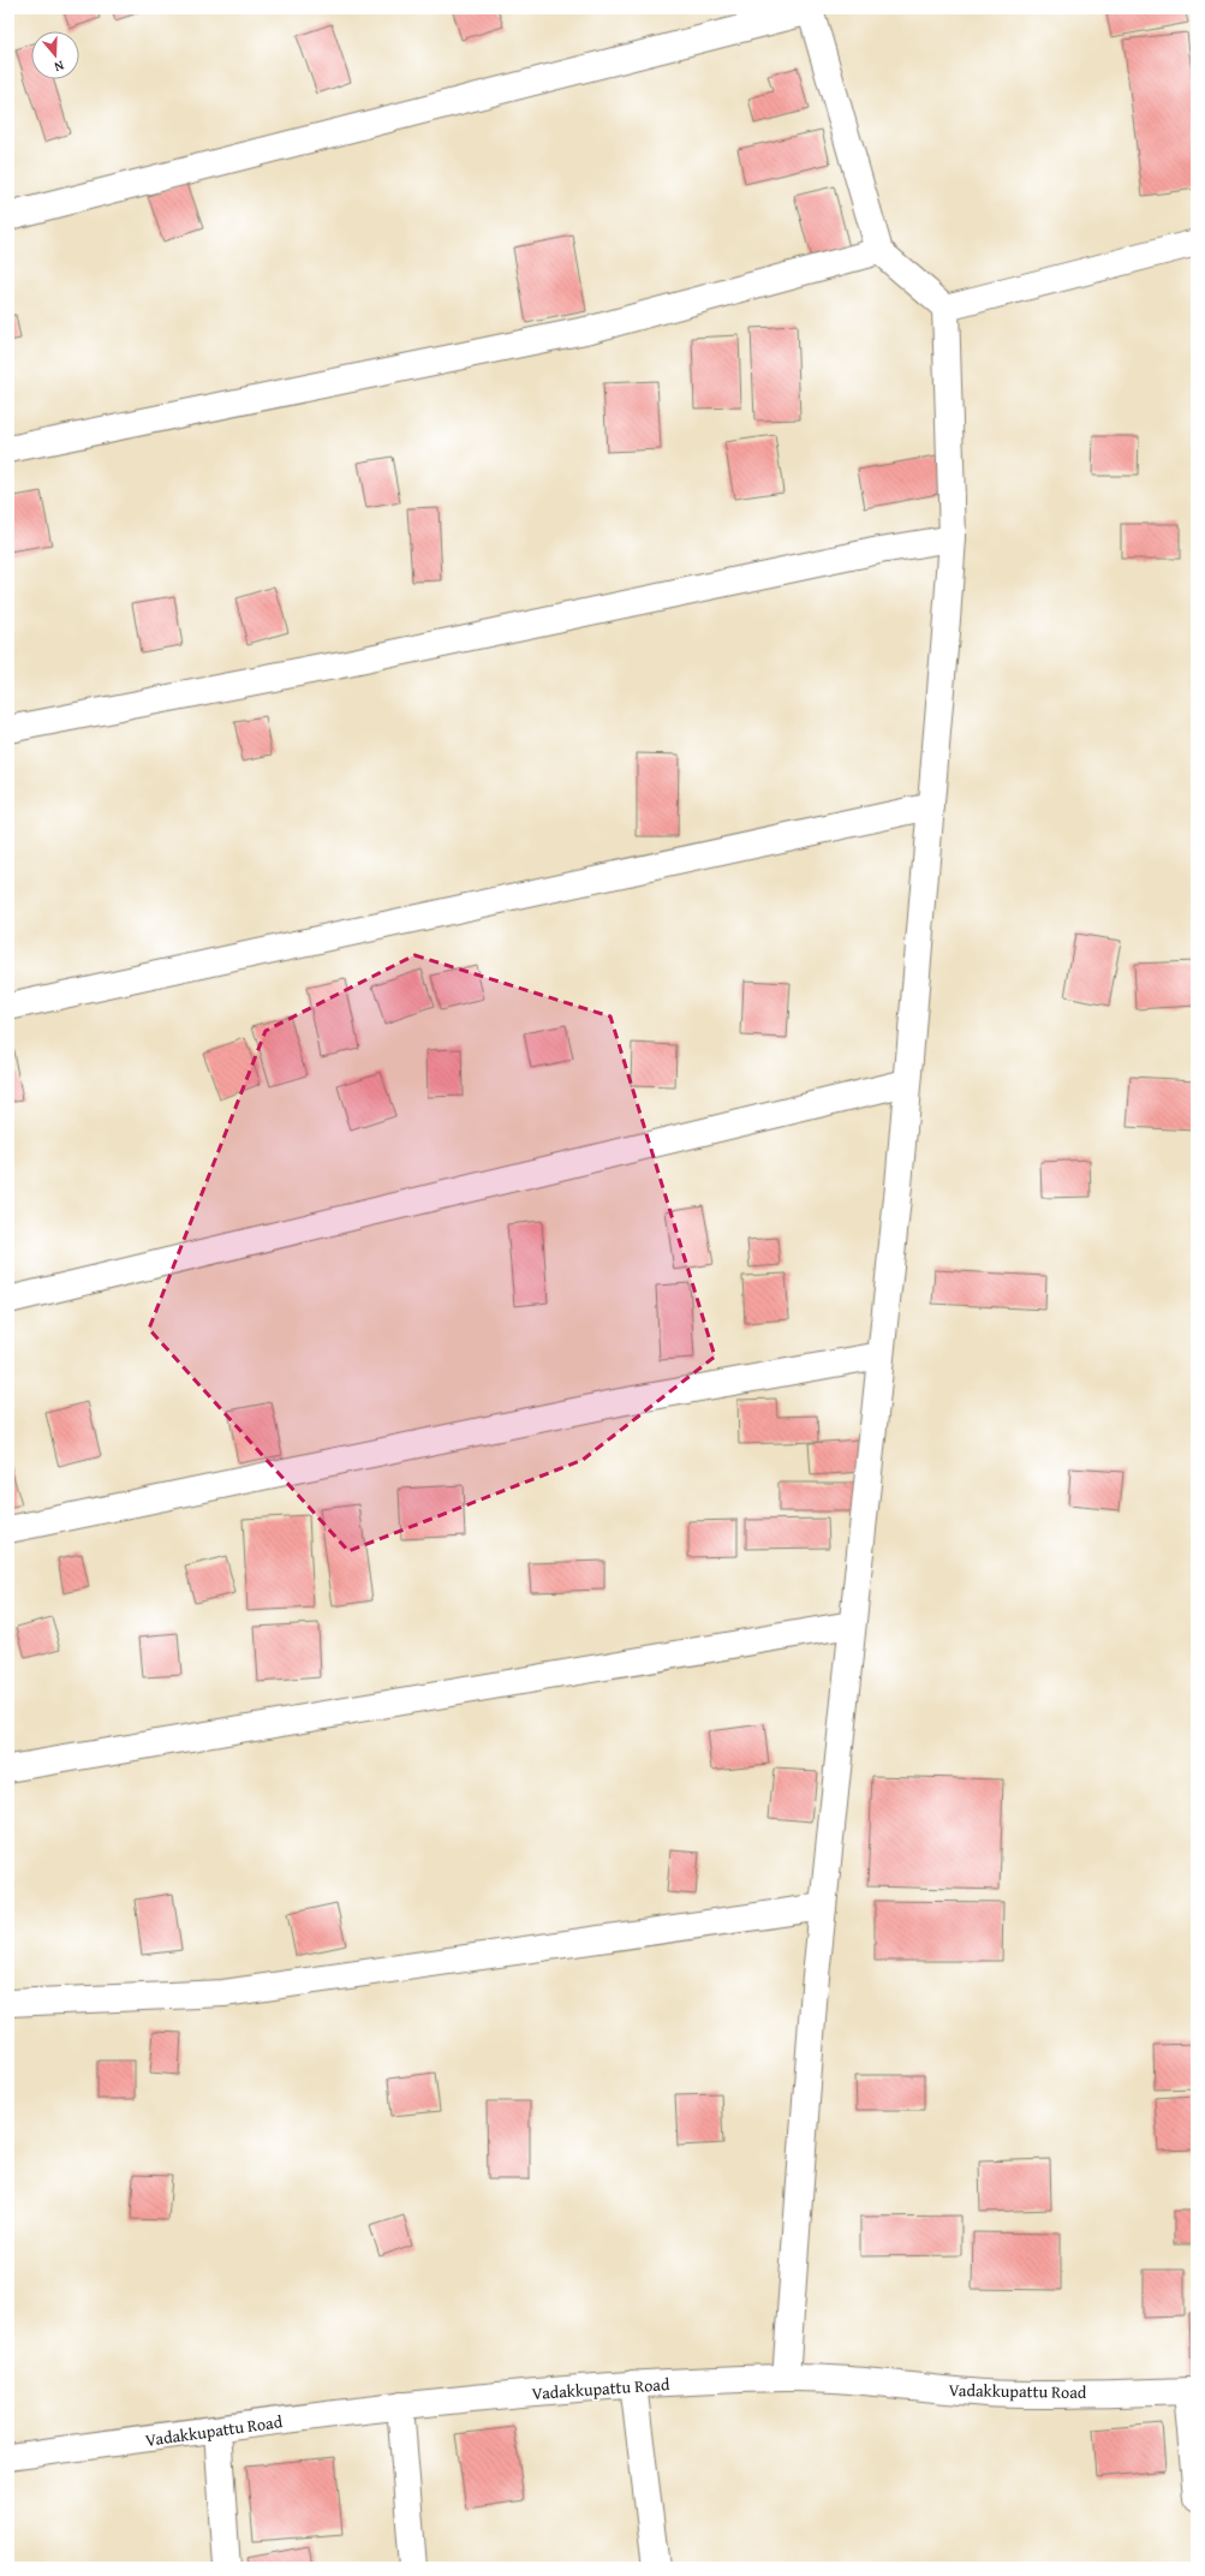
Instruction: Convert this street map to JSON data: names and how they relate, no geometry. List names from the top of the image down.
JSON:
{
  "streets": {
    "street": ["Vadakkupattu Road"]
  },
  "north": "bottom"
}
